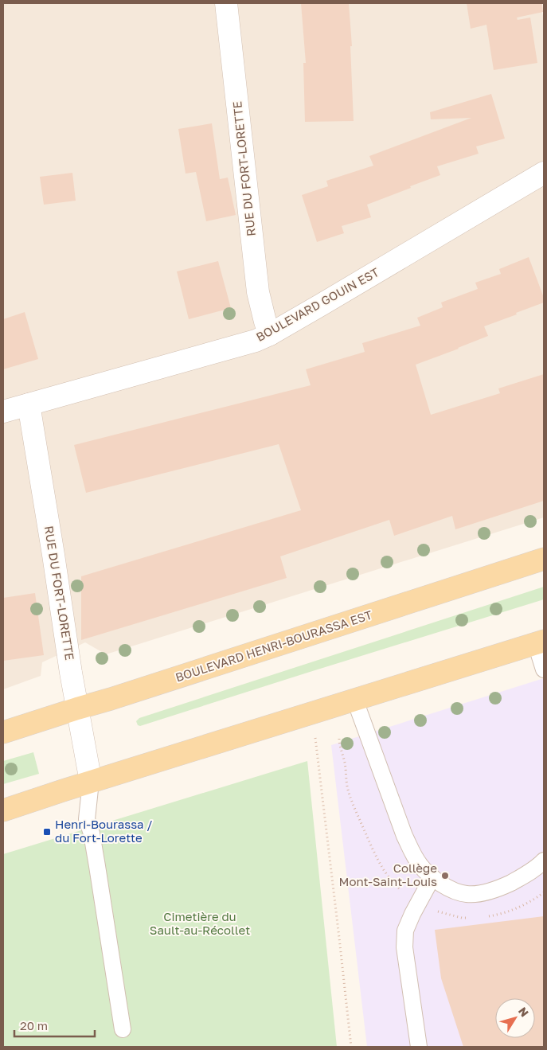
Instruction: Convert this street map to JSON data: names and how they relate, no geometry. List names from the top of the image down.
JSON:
{
  "streets": {
    "main road": ["BOULEVARD HENRI-BOURASSA EST"],
    "street": ["RUE DU FORT-LORETTE", "BOULEVARD GOUIN EST"]
  },
  "crossings": [
    ["RUE DU FORT-LORETTE", "BOULEVARD GOUIN EST"],
    ["RUE DU FORT-LORETTE", "BOULEVARD HENRI-BOURASSA EST"]
  ],
  "parks": ["Cimetière du Sault-au-Récollet"],
  "places": {
    "transit": ["Henri-Bourassa / du Fort-Lorette"],
    "other": ["Collège Mont-Saint-Louis"]
  },
  "scale_bar": "20 m",
  "north": "top right"
}
